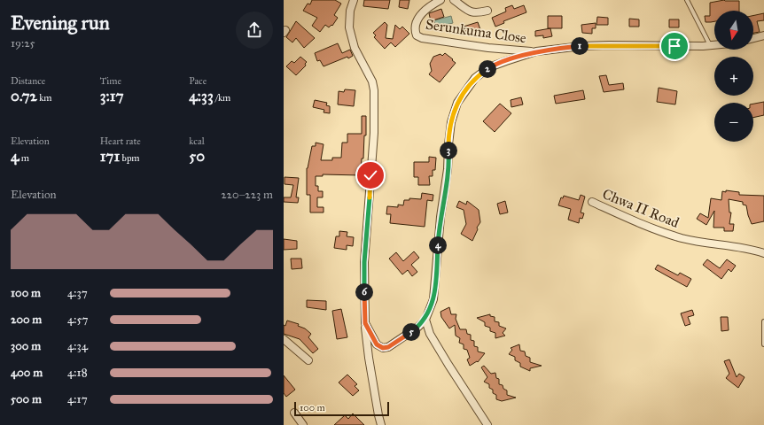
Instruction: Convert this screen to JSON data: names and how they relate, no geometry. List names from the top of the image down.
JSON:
{
  "streets": {
    "street": ["Serunkuma Close", "Chwa II Road"]
  },
  "scale_bar": "100 m",
  "north": "bottom",
  "page": {
    "heading": ["Evening run", "19:25"],
    "map_buttons": ["+", "−"],
    "pins": [
      "1",
      "2",
      "3",
      "4",
      "6",
      "5"
    ],
    "stats": [
      ["Distance", "0.72 km"],
      ["Time", "3:17"],
      ["Pace", "4:33 /km"],
      ["Elevation", "4 m"],
      ["Heart rate", "171 bpm"],
      ["kcal", "50"]
    ],
    "chart": ["Elevation", "220–223 m"],
    "list": [
      {
        "name": "100 m",
        "note": "4:37"
      },
      {
        "name": "200 m",
        "note": "4:57"
      },
      {
        "name": "300 m",
        "note": "4:34"
      },
      {
        "name": "400 m",
        "note": "4:18"
      },
      {
        "name": "500 m",
        "note": "4:17"
      }
    ],
    "scale": "100 m"
  }
}
